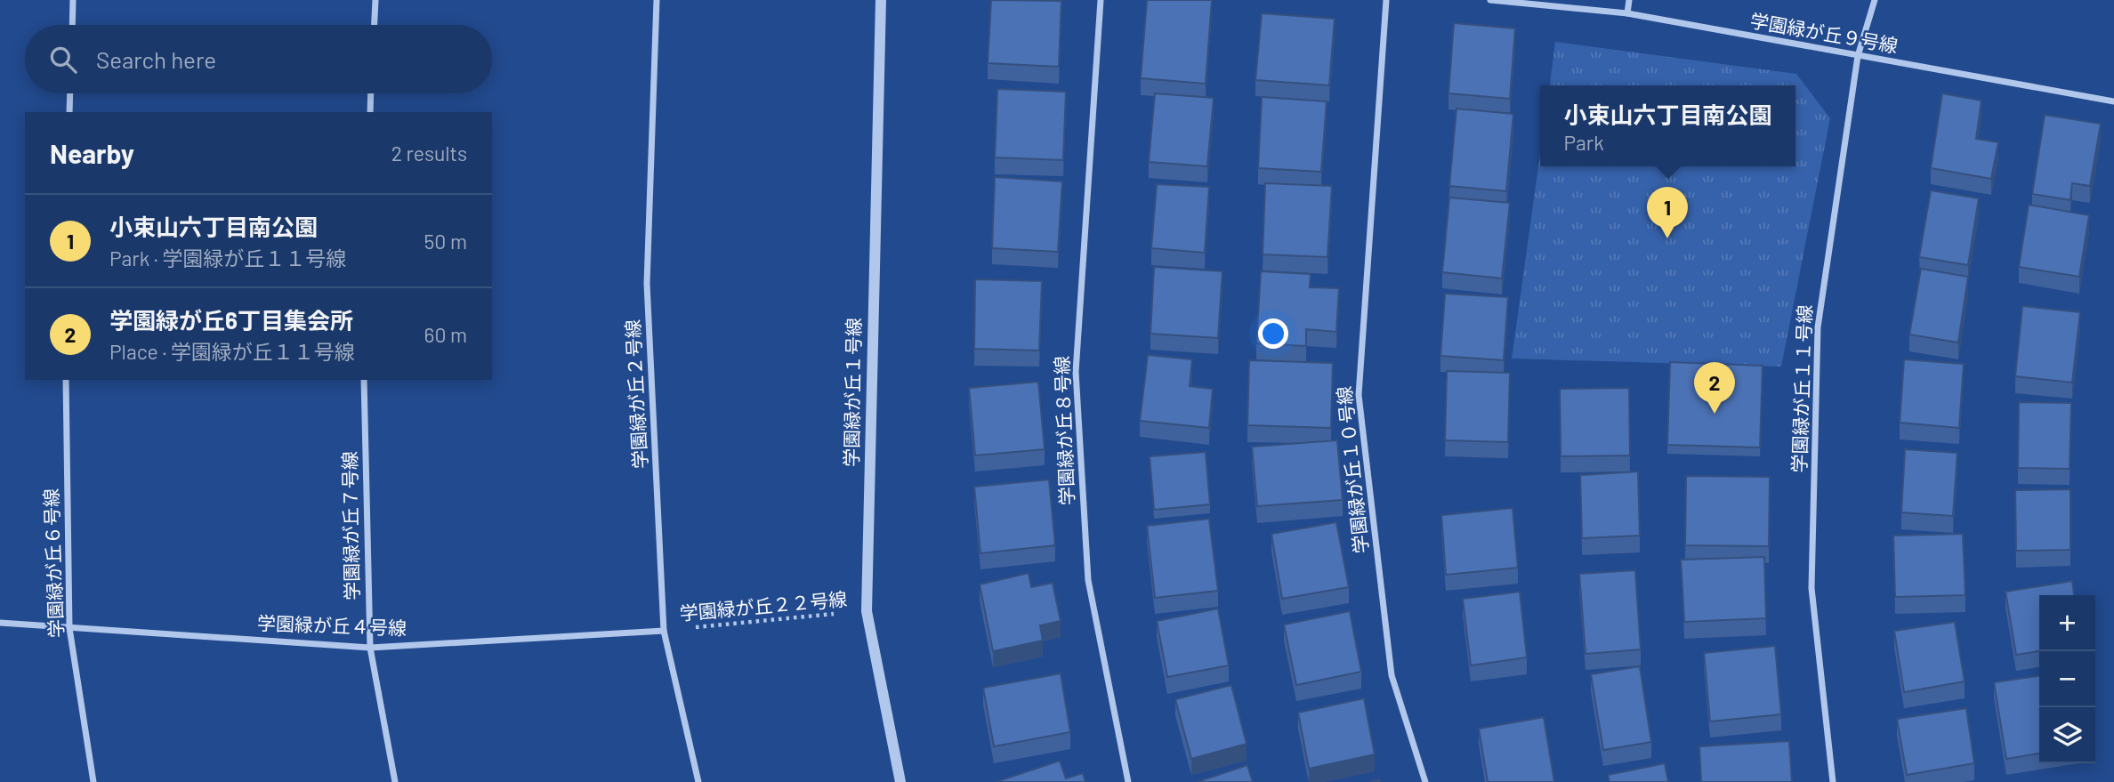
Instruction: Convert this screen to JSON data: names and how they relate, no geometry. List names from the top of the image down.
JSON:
{
  "streets": {
    "street": [
      "学園緑が丘９号線",
      "学園緑が丘１１号線",
      "学園緑が丘１号線",
      "学園緑が丘２号線",
      "学園緑が丘８号線",
      "学園緑が丘１０号線",
      "学園緑が丘７号線",
      "学園緑が丘６号線",
      "学園緑が丘４号線"
    ],
    "path": ["学園緑が丘２２号線"]
  },
  "crossings": [
    ["学園緑が丘９号線", "学園緑が丘１１号線"],
    ["学園緑が丘１号線", "学園緑が丘２２号線"],
    ["学園緑が丘２号線", "学園緑が丘２２号線"],
    ["学園緑が丘２号線", "学園緑が丘４号線"],
    ["学園緑が丘７号線", "学園緑が丘４号線"],
    ["学園緑が丘６号線", "学園緑が丘４号線"],
    ["学園緑が丘２２号線", "学園緑が丘４号線"]
  ],
  "page": {
    "search": "Search here",
    "popup": ["小束山六丁目南公園", "Park"],
    "heading": ["Nearby", "2 results"],
    "pins": ["1", "2"],
    "list": [
      {
        "mark": "1",
        "name": "小束山六丁目南公園",
        "note": "Park · 学園緑が丘１１号線",
        "value": "50 m"
      },
      {
        "mark": "2",
        "name": "学園緑が丘6丁目集会所",
        "note": "Place · 学園緑が丘１１号線",
        "value": "60 m"
      }
    ],
    "map_buttons": ["+", "−"]
  }
}
